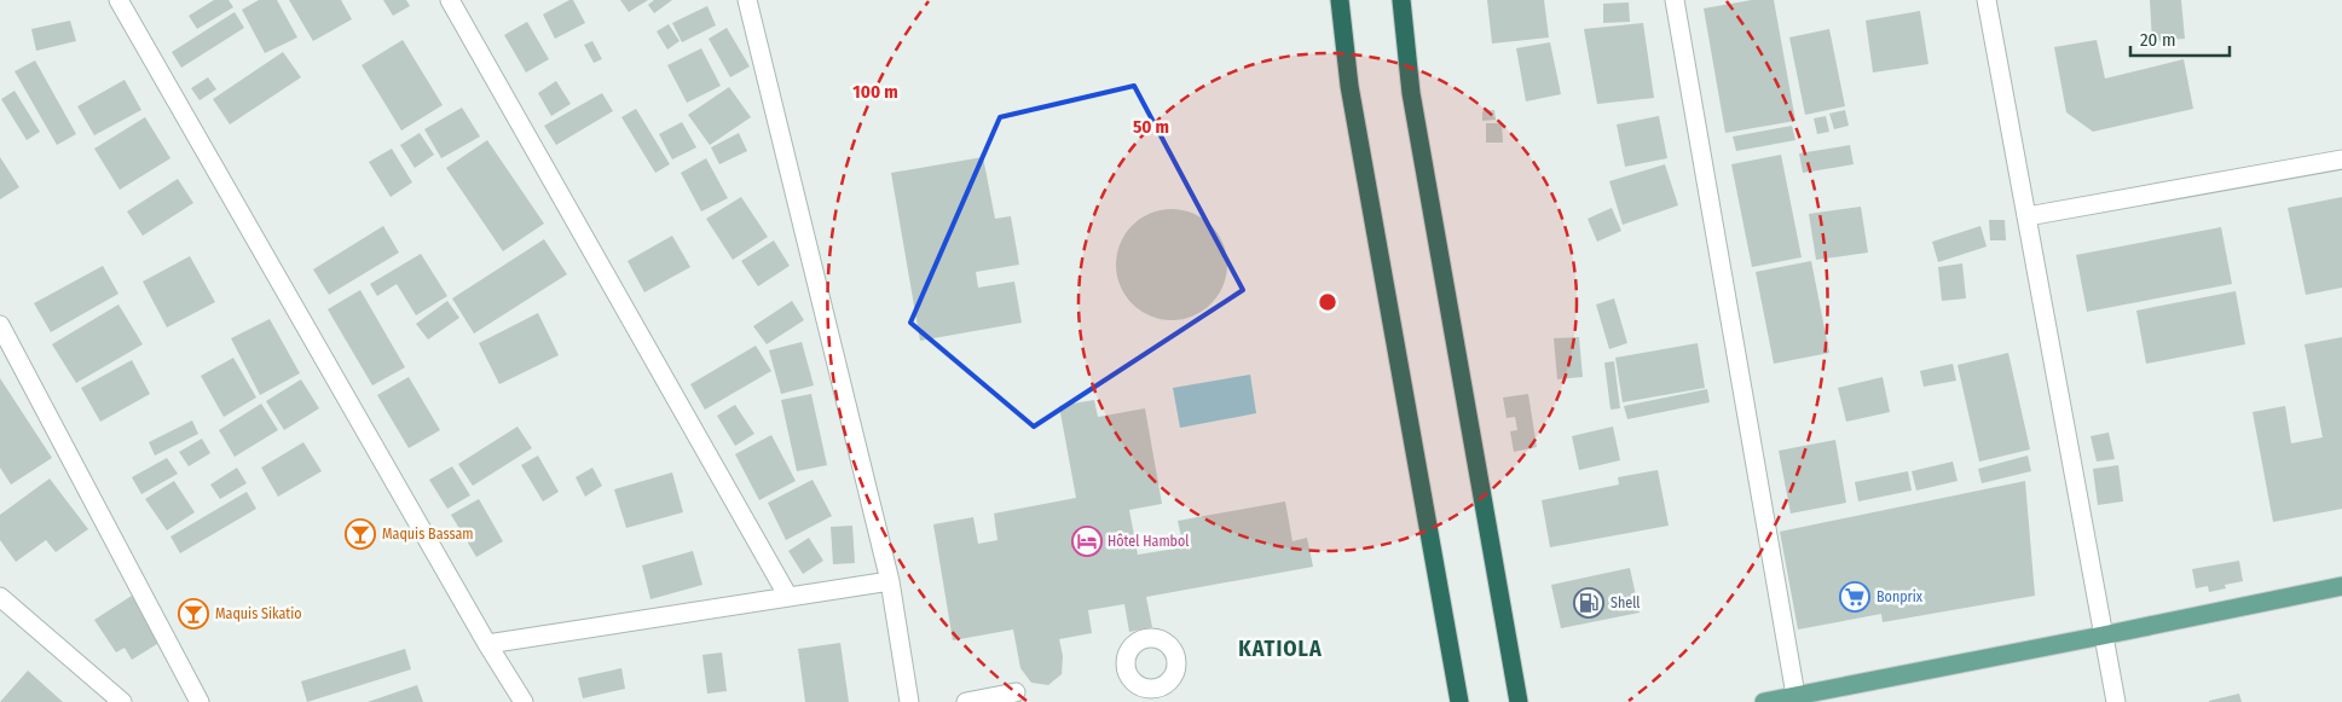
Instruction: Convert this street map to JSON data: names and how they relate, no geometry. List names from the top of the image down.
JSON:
{
  "districts": ["KATIOLA"],
  "places": {
    "bar": ["Maquis Bassam", "Maquis Sikatio"],
    "hotel": ["Hôtel Hambol"],
    "supermarket": ["Bonprix"],
    "fuel station": ["Shell"]
  },
  "scale_bar": "20 m",
  "rings": ["100 m", "50 m"]
}
